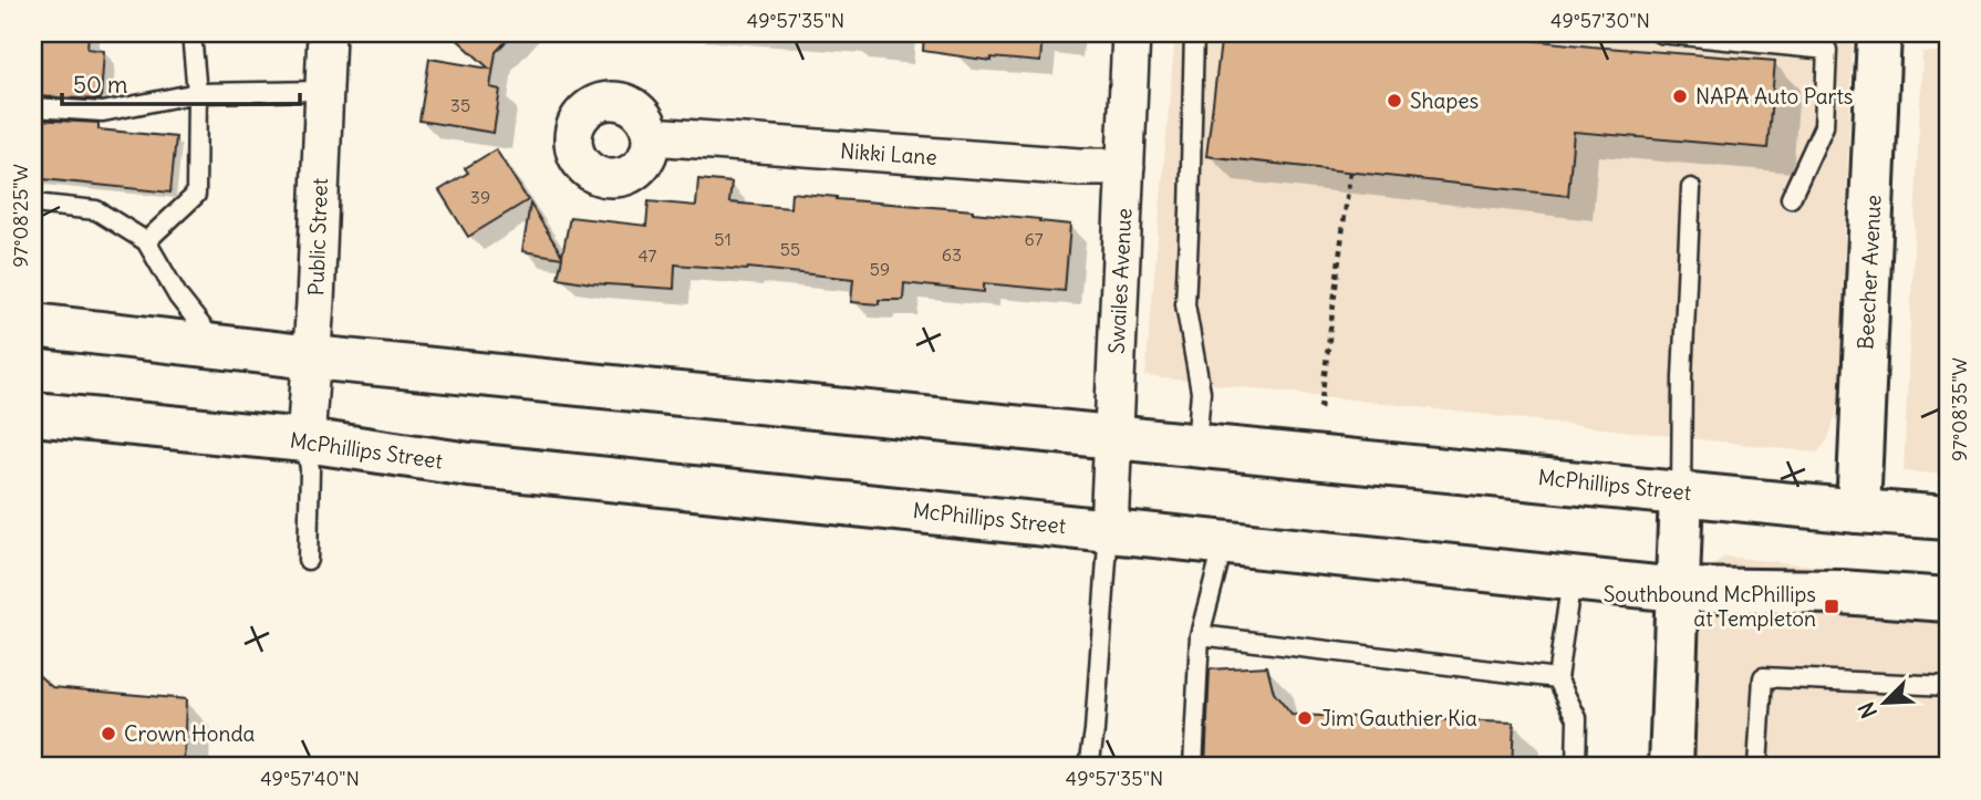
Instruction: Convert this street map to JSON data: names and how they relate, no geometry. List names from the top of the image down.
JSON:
{
  "streets": {
    "main road": ["Beecher Avenue", "McPhillips Street"],
    "street": ["Nikki Lane", "Public Street", "Swailes Avenue"]
  },
  "crossings": [
    ["Nikki Lane", "Swailes Avenue"],
    ["Public Street", "McPhillips Street"],
    ["Beecher Avenue", "McPhillips Street"],
    ["Swailes Avenue", "McPhillips Street"]
  ],
  "places": {
    "other": [
      "NAPA Auto Parts",
      "Shapes",
      "Jim Gauthier Kia",
      "Crown Honda"
    ],
    "transit": ["Southbound McPhillips at Templeton"]
  },
  "house_numbers": [
    "35",
    "39",
    "51",
    "67",
    "55",
    "63",
    "47",
    "59"
  ],
  "scale_bar": "50 m",
  "north": "bottom left",
  "coordinates": [
    "49°57'35\"N",
    "49°57'30\"N",
    "97°08'25\"W",
    "97°08'35\"W",
    "49°57'40\"N"
  ]
}
